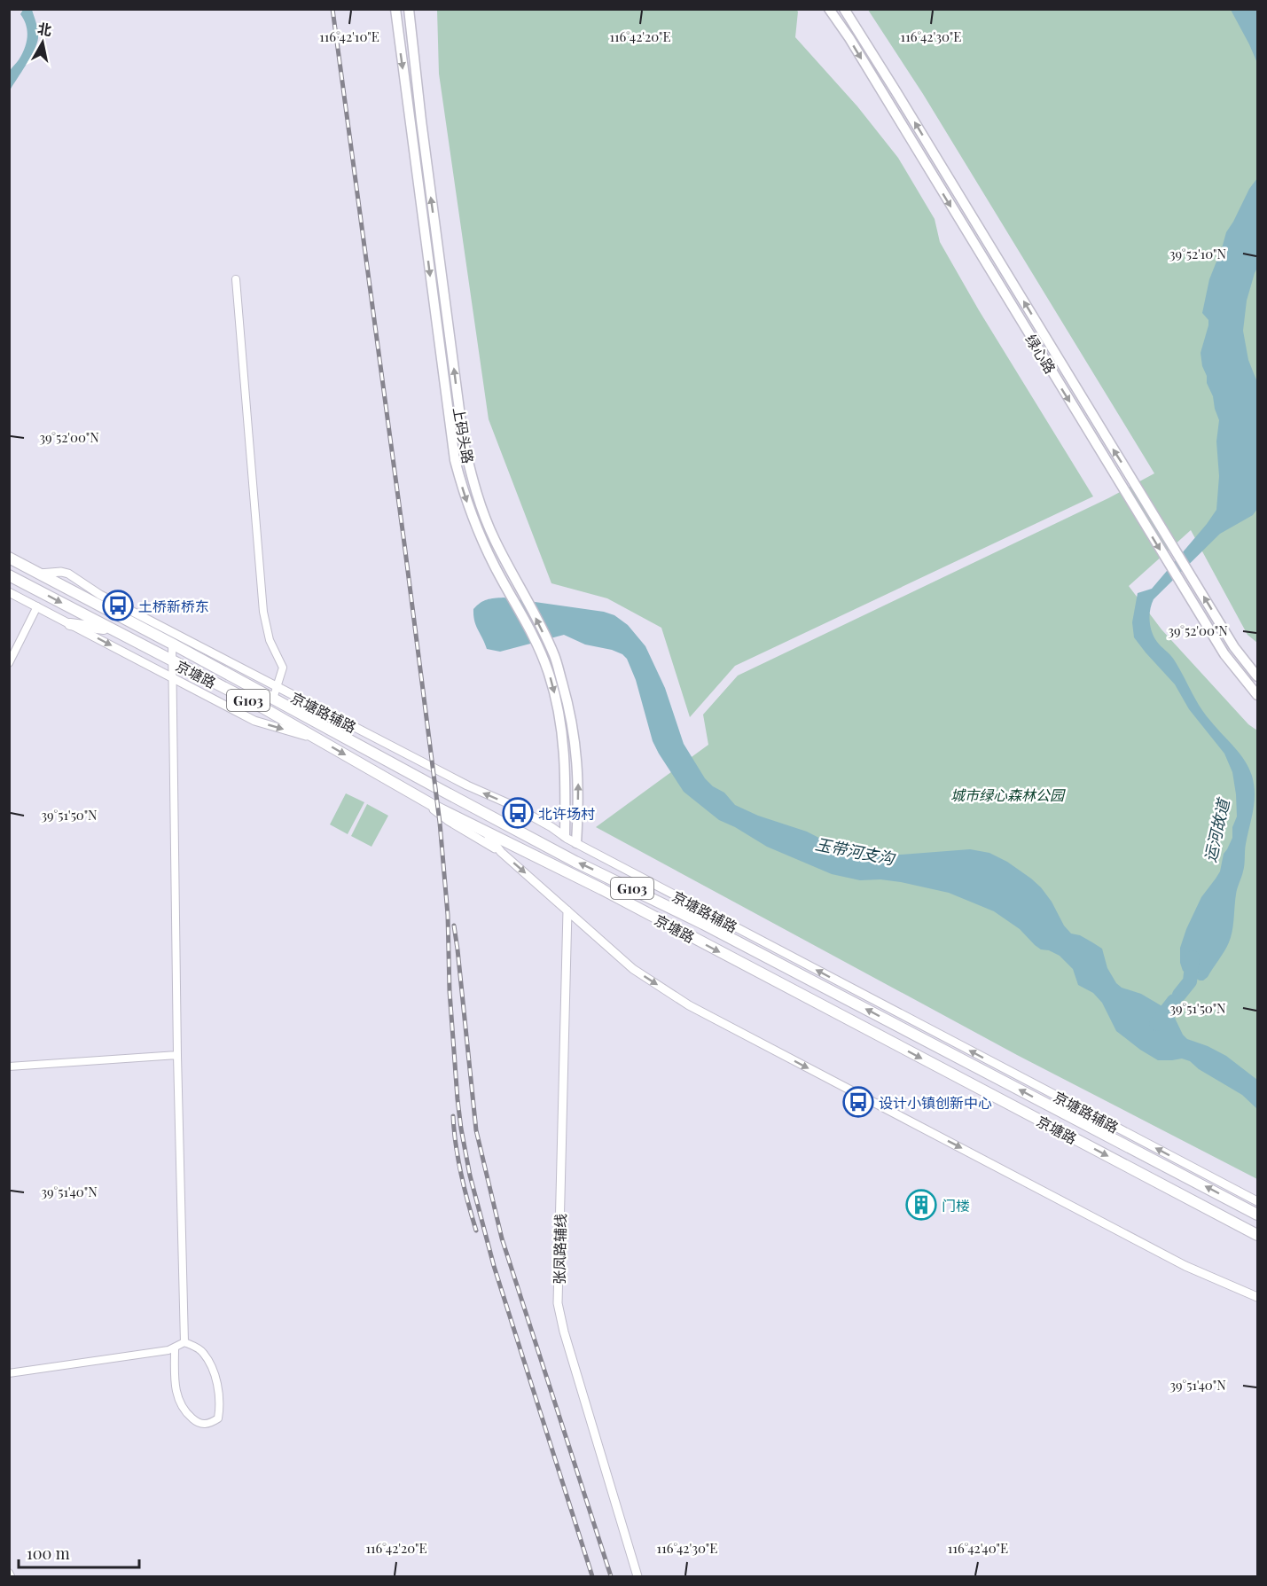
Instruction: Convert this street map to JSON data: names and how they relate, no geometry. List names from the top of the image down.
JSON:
{
  "streets": {
    "highway": ["京塘路", "G103"],
    "main road": ["绿心路", "上码头路"],
    "street": ["京塘路辅路", "张凤路辅线"]
  },
  "crossings": [
    ["上码头路", "京塘路辅路"],
    ["京塘路", "京塘路辅路"]
  ],
  "water": ["运河故道", "玉带河支沟"],
  "parks": ["城市绿心森林公园"],
  "places": {
    "bus stop": ["土桥新桥东", "北许场村", "设计小镇创新中心"],
    "building": ["门楼"]
  },
  "scale_bar": "100 m",
  "north": "top",
  "coordinates": [
    "116°42'10\"E",
    "116°42'20\"E",
    "116°42'30\"E",
    "39°52'10\"N",
    "39°52'00\"N",
    "39°51'50\"N",
    "39°51'40\"N",
    "116°42'40\"E"
  ]
}
